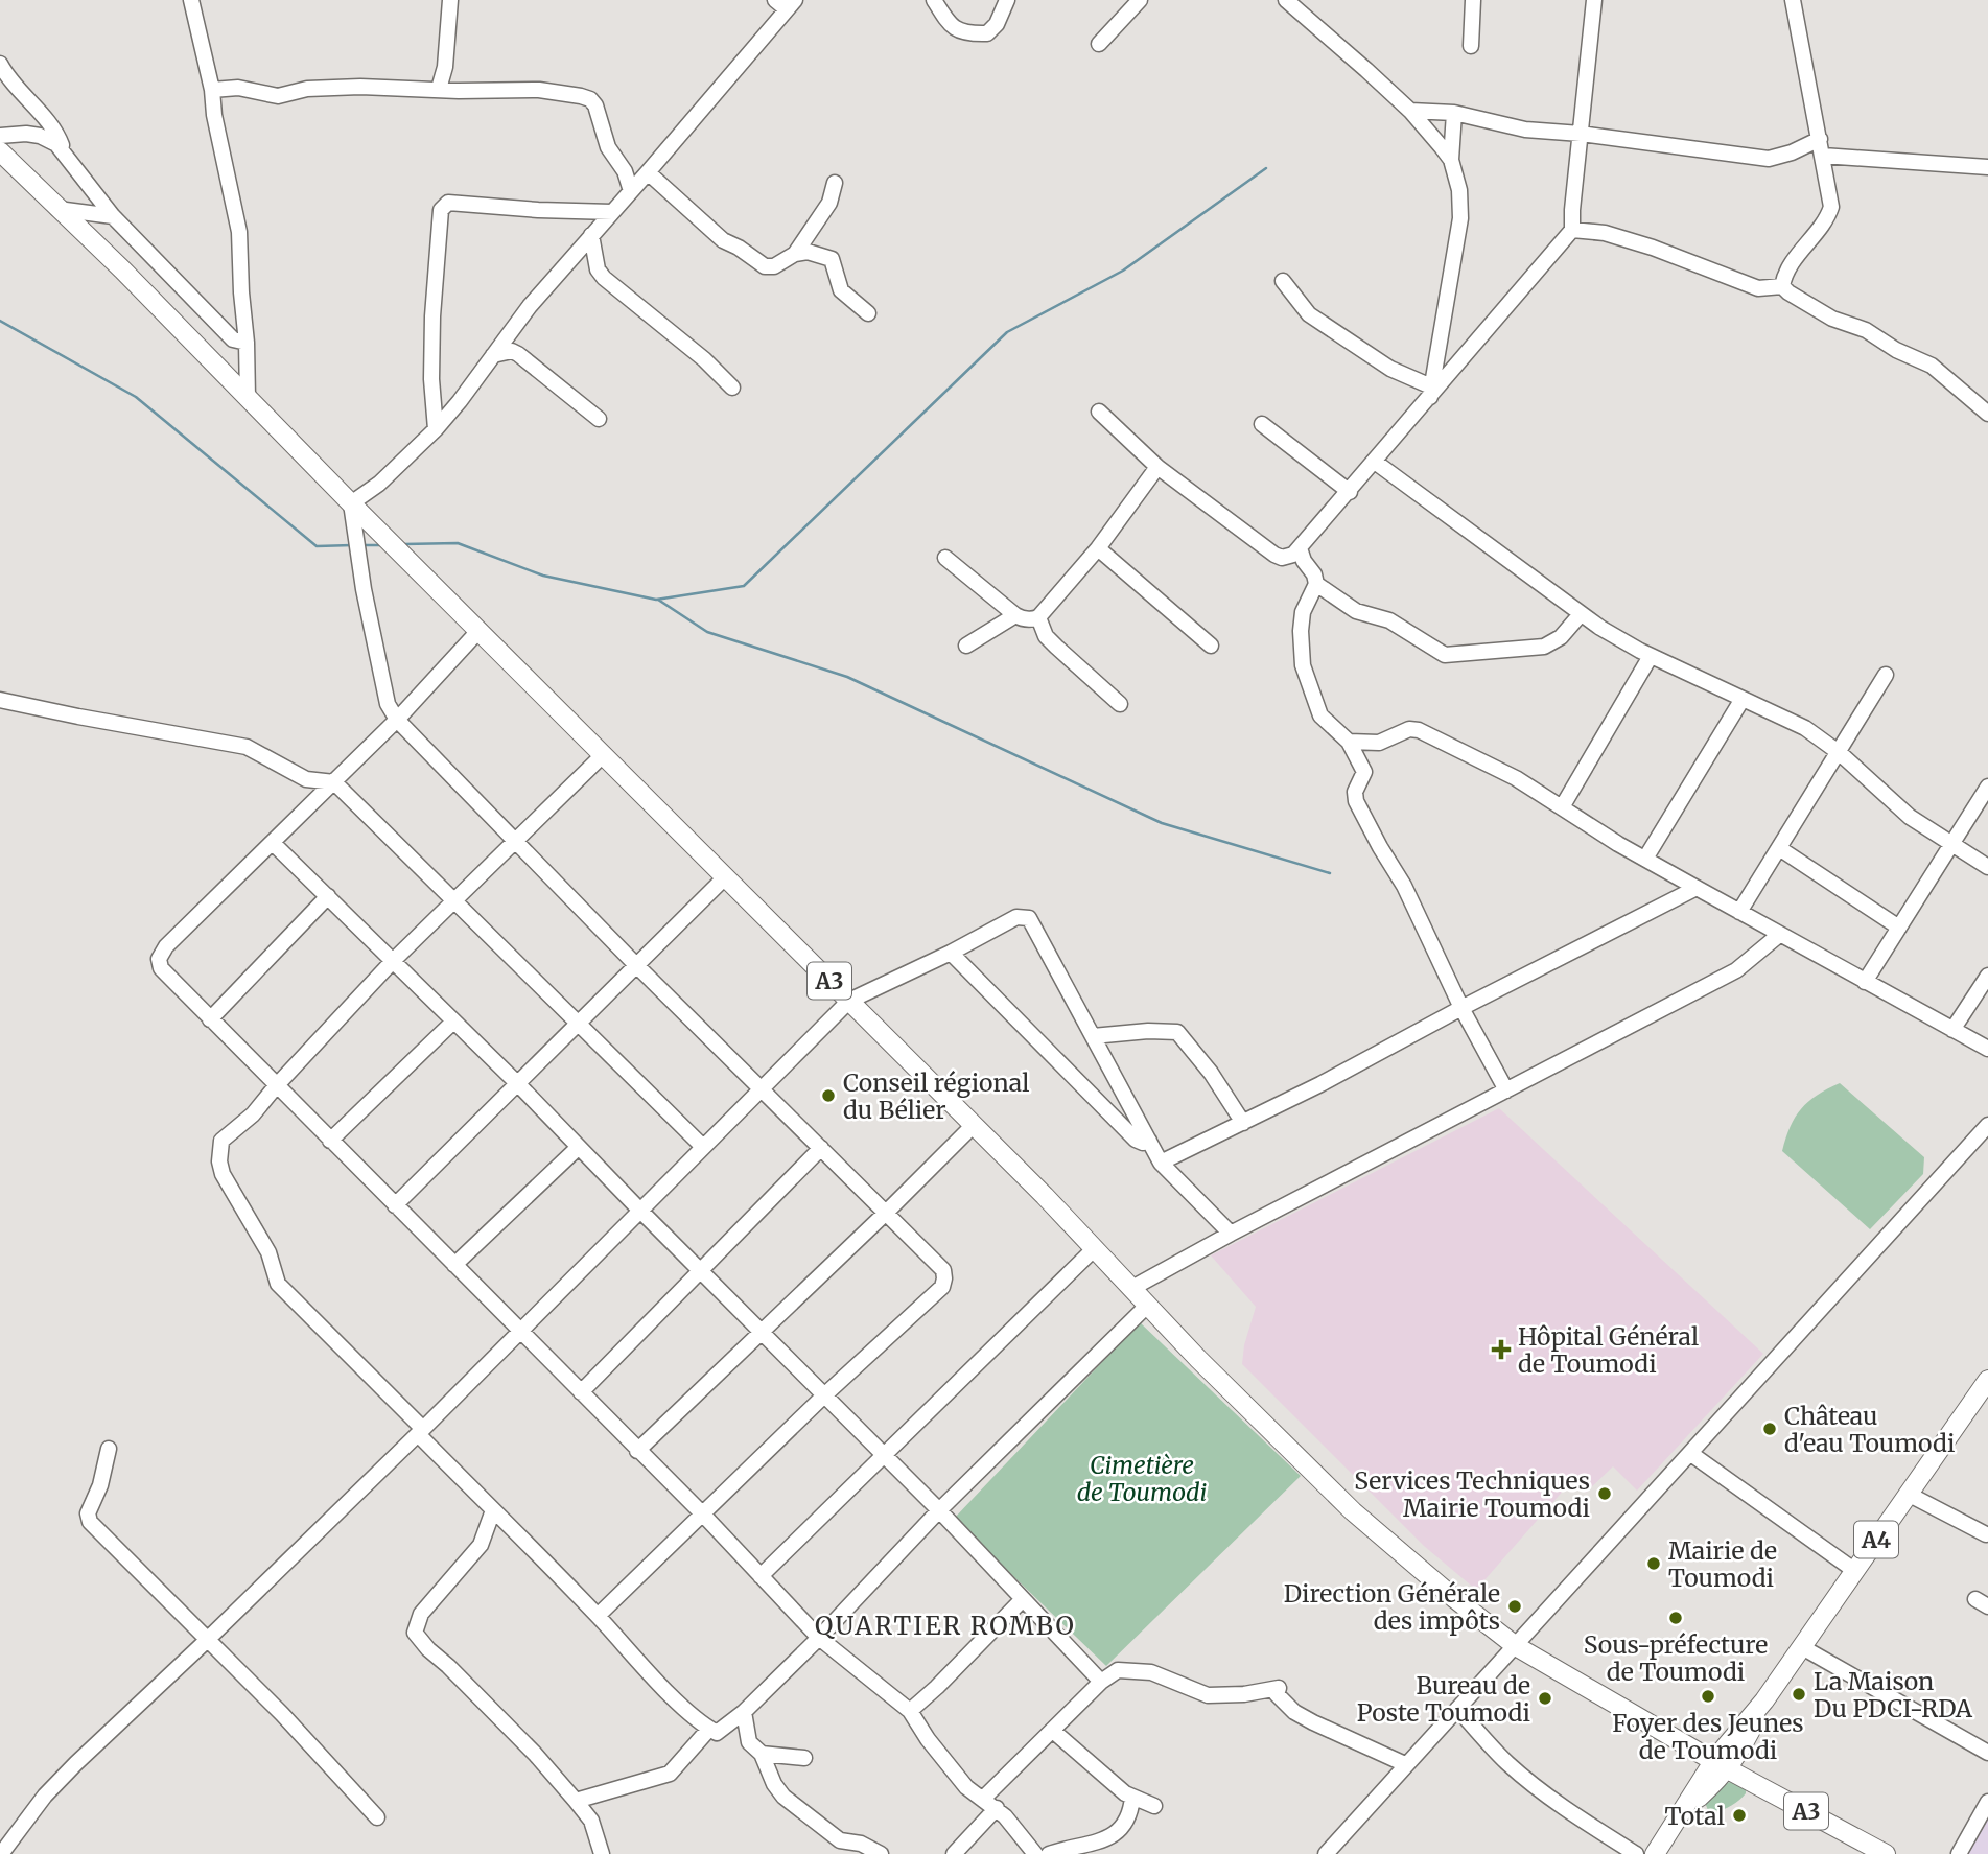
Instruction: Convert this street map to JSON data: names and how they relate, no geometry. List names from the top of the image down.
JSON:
{
  "streets": {
    "main road": ["A3", "A4"]
  },
  "crossings": [
    ["A3", "A4"]
  ],
  "districts": ["QUARTIER ROMBO"],
  "parks": ["Cimetière de Toumodi"],
  "places": {
    "other": [
      "Conseil régional du Bélier",
      "Château d'eau Toumodi",
      "Services Techniques Mairie Toumodi",
      "Mairie de Toumodi",
      "Direction Générale des impôts",
      "Sous-préfecture de Toumodi",
      "La Maison Du PDCI-RDA",
      "Foyer des Jeunes de Toumodi",
      "Bureau de Poste Toumodi",
      "Total"
    ],
    "health": ["Hôpital Général de Toumodi"]
  }
}
